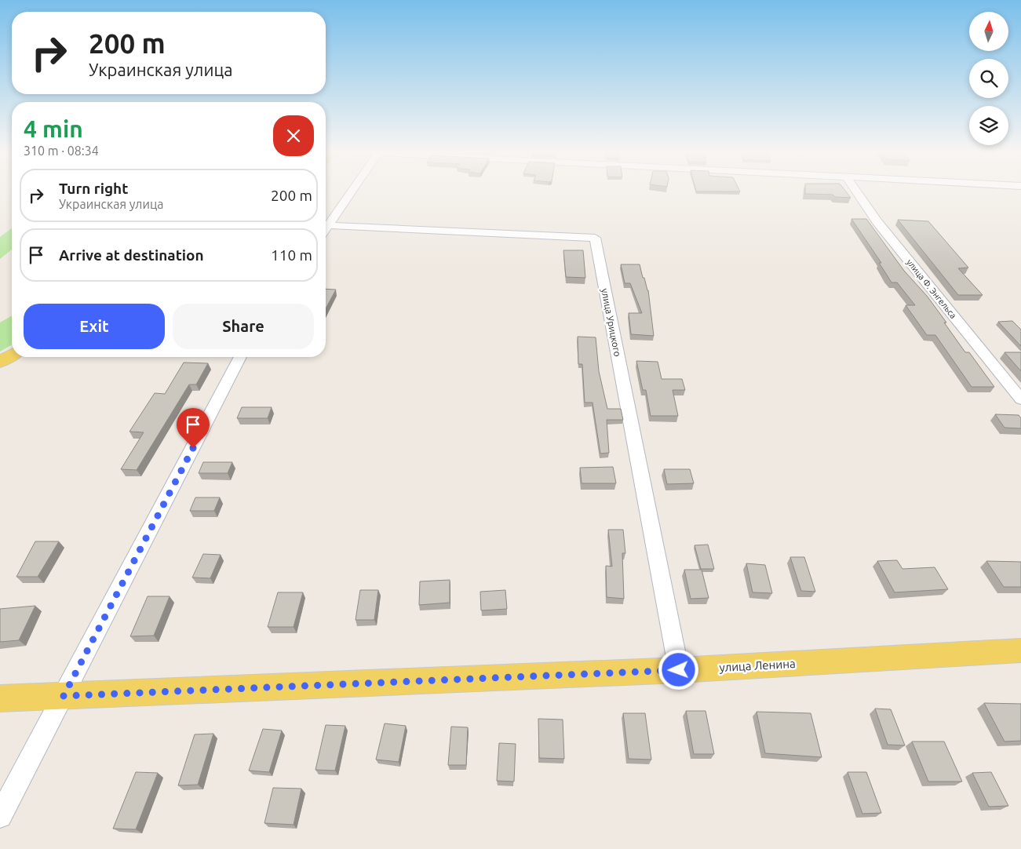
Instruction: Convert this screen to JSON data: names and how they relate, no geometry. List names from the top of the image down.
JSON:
{
  "streets": {
    "main road": ["улица Ленина"],
    "street": ["улица Ф. Энгельса", "улица Урицкого"]
  },
  "crossings": [
    ["улица Урицкого", "улица Ленина"]
  ],
  "north": "top",
  "page": {
    "turn": ["200 m", "Украинская улица"],
    "heading": ["4 min", "310 m · 08:34"],
    "list": [
      {
        "name": "Turn right",
        "note": "Украинская улица",
        "value": "200 m"
      },
      {
        "name": "Arrive at destination",
        "value": "110 m"
      }
    ],
    "buttons": ["Exit", "Share"]
  }
}
